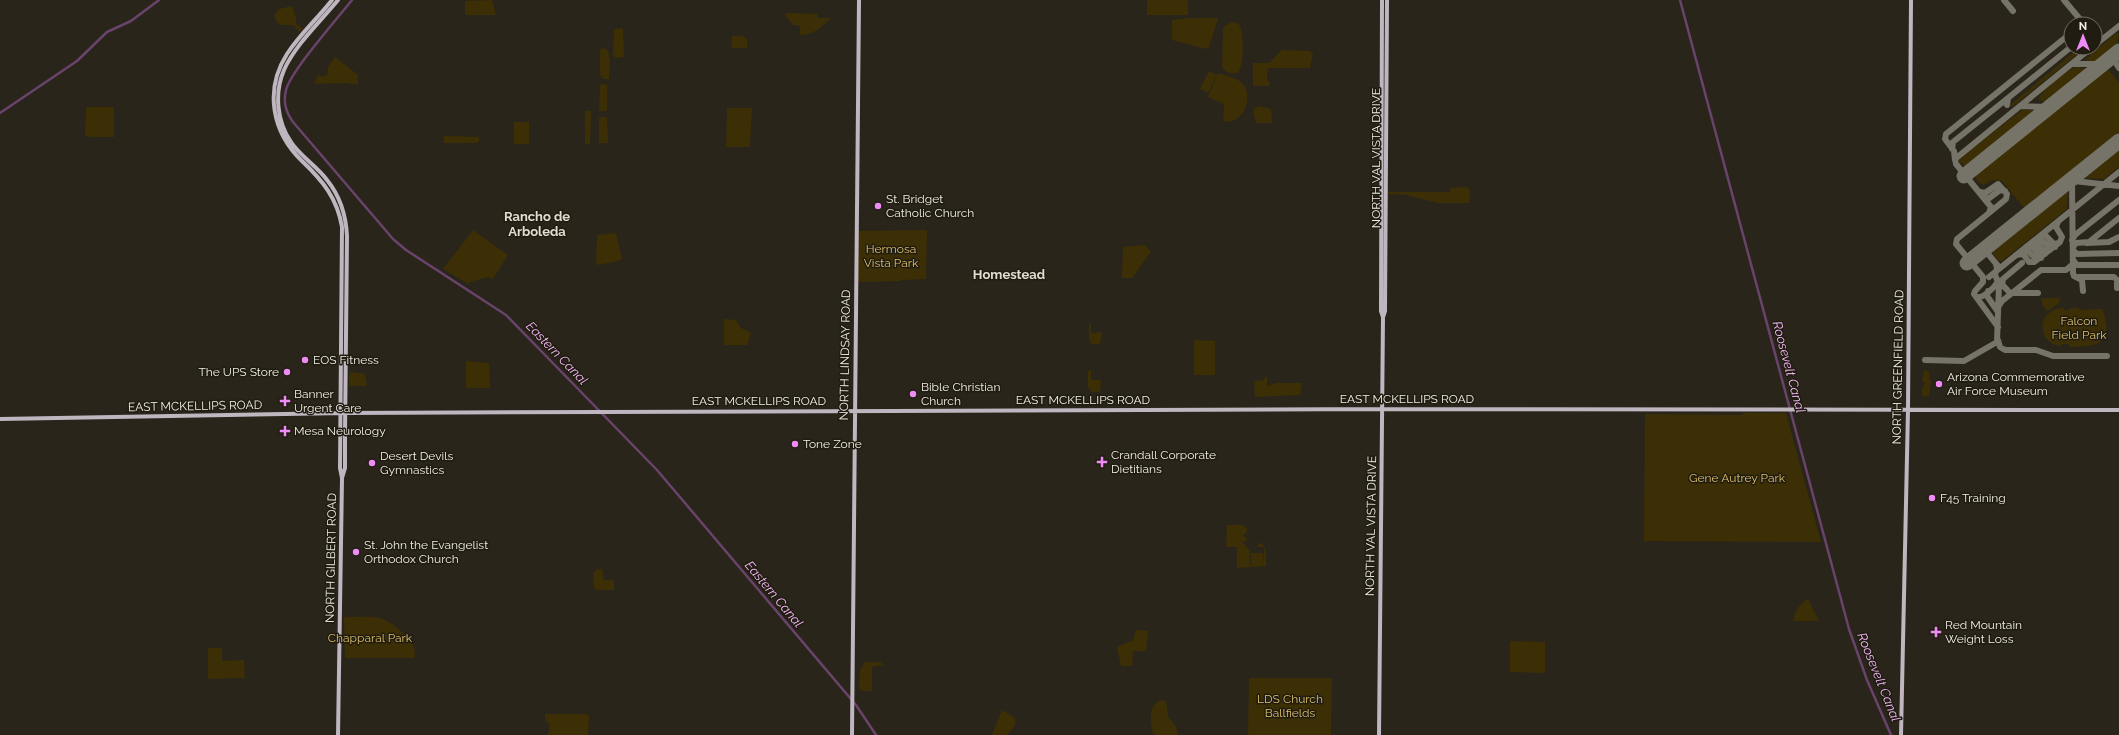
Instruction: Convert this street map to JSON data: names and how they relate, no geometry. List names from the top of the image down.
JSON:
{
  "streets": {
    "main road": [
      "NORTH VAL VISTA DRIVE",
      "NORTH LINDSAY ROAD",
      "NORTH GREENFIELD ROAD",
      "EAST MCKELLIPS ROAD",
      "NORTH GILBERT ROAD"
    ]
  },
  "crossings": [
    ["NORTH VAL VISTA DRIVE", "EAST MCKELLIPS ROAD"],
    ["NORTH LINDSAY ROAD", "EAST MCKELLIPS ROAD"],
    ["NORTH GREENFIELD ROAD", "EAST MCKELLIPS ROAD"],
    ["EAST MCKELLIPS ROAD", "NORTH GILBERT ROAD"]
  ],
  "districts": ["Rancho de Arboleda", "Homestead"],
  "water": ["Eastern Canal", "Roosevelt Canal"],
  "parks": [
    "Hermosa Vista Park",
    "Falcon Field Park",
    "Gene Autrey Park",
    "Chapparal Park",
    "LDS Church Ballfields"
  ],
  "places": {
    "other": [
      "St. Bridget Catholic Church",
      "EOS Fitness",
      "The UPS Store",
      "Arizona Commemorative Air Force Museum",
      "Bible Christian Church",
      "Tone Zone",
      "Desert Devils Gymnastics",
      "F45 Training",
      "St. John the Evangelist Orthodox Church"
    ],
    "health": [
      "Banner Urgent Care",
      "Mesa Neurology",
      "Crandall Corporate Dietitians",
      "Red Mountain Weight Loss"
    ]
  },
  "north": "top"
}
